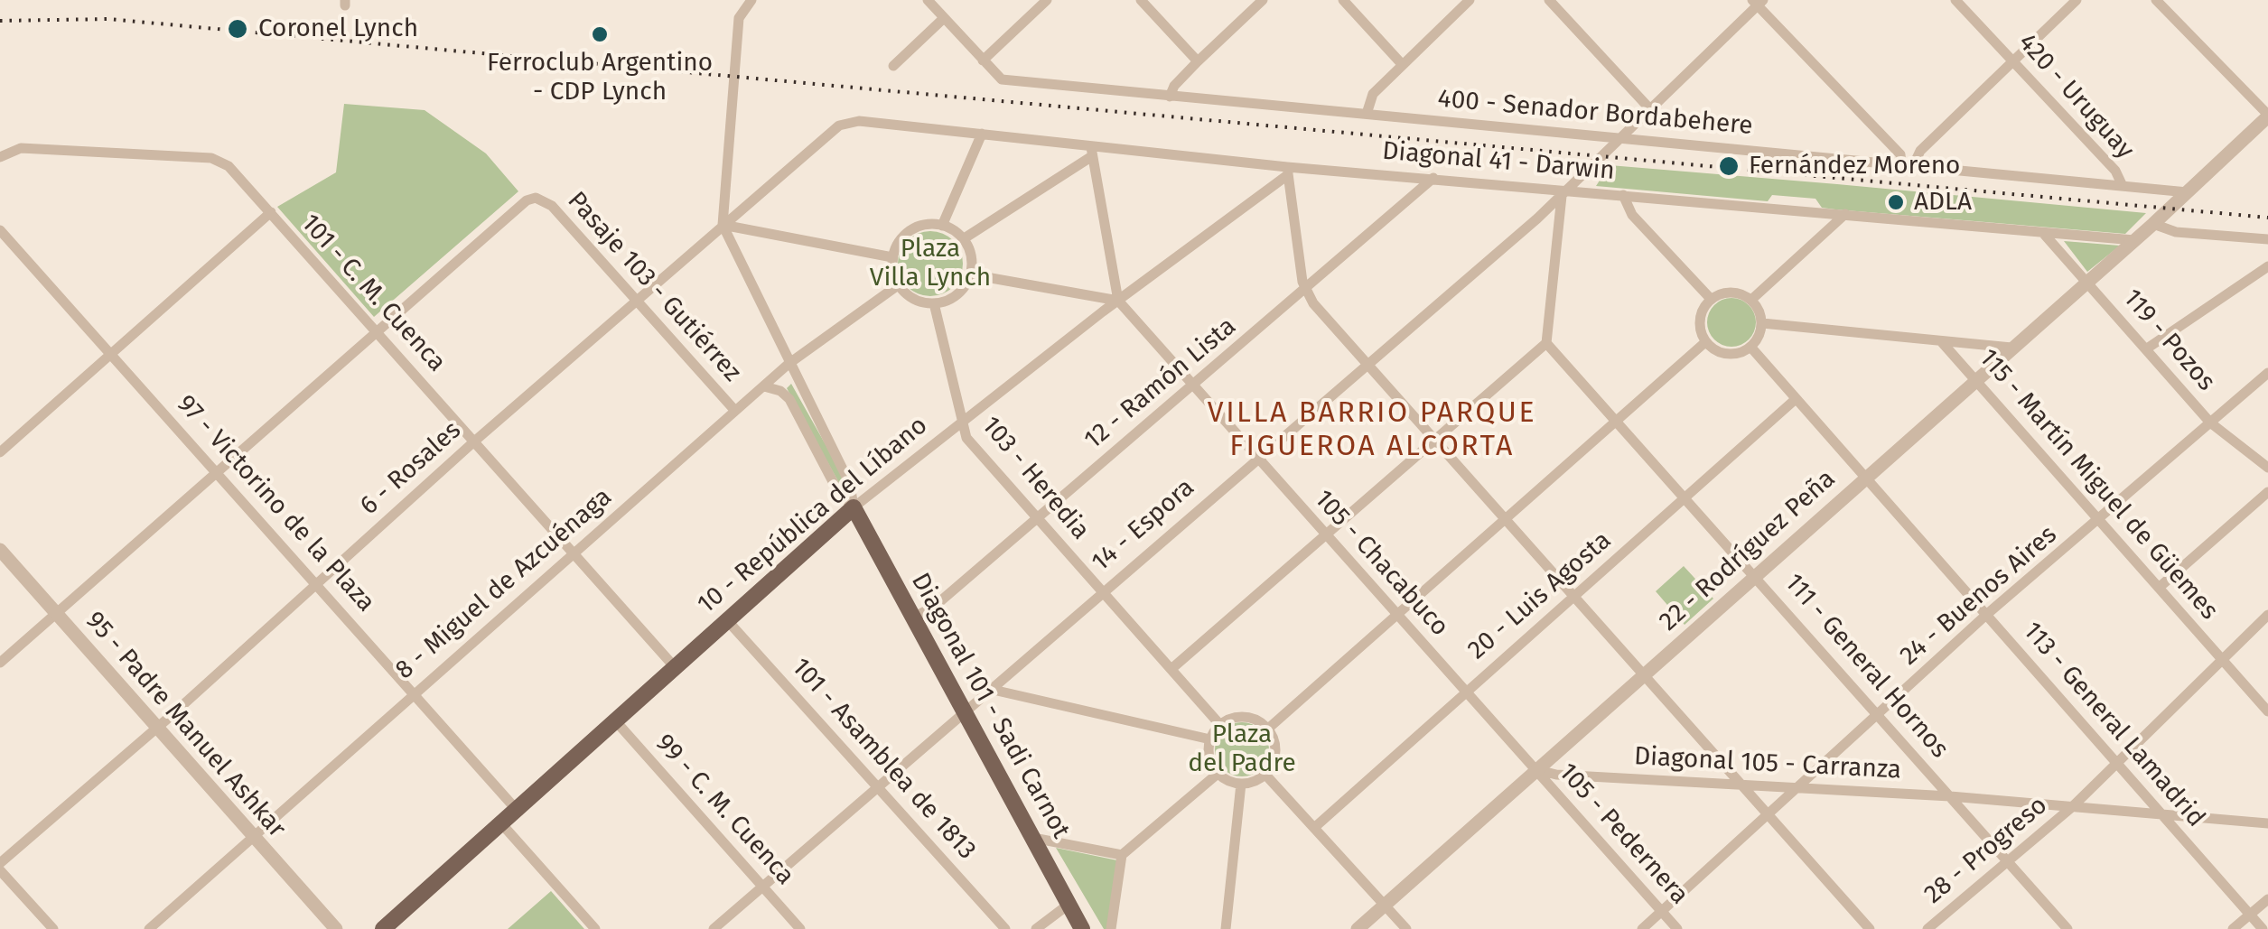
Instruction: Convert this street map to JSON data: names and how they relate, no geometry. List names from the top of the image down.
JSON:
{
  "streets": {
    "main road": ["10 - República del Líbano", "Diagonal 101 - Sadi Carnot"],
    "street": [
      "420 - Uruguay",
      "400 - Senador Bordabehere",
      "Diagonal 41 - Darwin",
      "Pasaje 103 - Gutiérrez",
      "101 - C. M. Cuenca",
      "119 - Pozos",
      "12 - Ramón Lista",
      "6 - Rosales",
      "103 - Heredia",
      "115 - Martín Miguel de Güemes",
      "97 - Victorino de la Plaza",
      "14 - Espora",
      "22 - Rodríguez Peña",
      "105 - Chacabuco",
      "8 - Miguel de Azcuénaga",
      "20 - Luis Agosta",
      "24 - Buenos Aires",
      "111 - General Hornos",
      "95 - Padre Manuel Ashkar",
      "113 - General Lamadrid",
      "101 - Asamblea de 1813",
      "Diagonal 105 - Carranza",
      "99 - C. M. Cuenca",
      "105 - Pedernera",
      "28 - Progreso"
    ]
  },
  "crossings": [
    ["420 - Uruguay", "400 - Senador Bordabehere"],
    ["400 - Senador Bordabehere", "14 - Espora"],
    ["400 - Senador Bordabehere", "22 - Rodríguez Peña"],
    ["Diagonal 41 - Darwin", "119 - Pozos"],
    ["Diagonal 41 - Darwin", "12 - Ramón Lista"],
    ["Diagonal 41 - Darwin", "6 - Rosales"],
    ["Diagonal 41 - Darwin", "10 - República del Líbano"],
    ["Diagonal 41 - Darwin", "14 - Espora"],
    ["Diagonal 41 - Darwin", "22 - Rodríguez Peña"],
    ["Pasaje 103 - Gutiérrez", "101 - C. M. Cuenca"],
    ["Pasaje 103 - Gutiérrez", "6 - Rosales"],
    ["Pasaje 103 - Gutiérrez", "8 - Miguel de Azcuénaga"],
    ["101 - C. M. Cuenca", "6 - Rosales"],
    ["101 - C. M. Cuenca", "10 - República del Líbano"],
    ["101 - C. M. Cuenca", "8 - Miguel de Azcuénaga"],
    ["119 - Pozos", "22 - Rodríguez Peña"],
    ["119 - Pozos", "24 - Buenos Aires"],
    ["12 - Ramón Lista", "103 - Heredia"],
    ["12 - Ramón Lista", "105 - Chacabuco"],
    ["12 - Ramón Lista", "Diagonal 101 - Sadi Carnot"],
    ["6 - Rosales", "97 - Victorino de la Plaza"],
    ["6 - Rosales", "Diagonal 101 - Sadi Carnot"],
    ["6 - Rosales", "95 - Padre Manuel Ashkar"],
    ["103 - Heredia", "10 - República del Líbano"],
    ["103 - Heredia", "14 - Espora"],
    ["115 - Martín Miguel de Güemes", "22 - Rodríguez Peña"],
    ["115 - Martín Miguel de Güemes", "24 - Buenos Aires"],
    ["115 - Martín Miguel de Güemes", "28 - Progreso"],
    ["97 - Victorino de la Plaza", "10 - República del Líbano"],
    ["97 - Victorino de la Plaza", "8 - Miguel de Azcuénaga"],
    ["10 - República del Líbano", "105 - Chacabuco"],
    ["10 - República del Líbano", "Diagonal 101 - Sadi Carnot"],
    ["10 - República del Líbano", "101 - Asamblea de 1813"],
    ["10 - República del Líbano", "99 - C. M. Cuenca"],
    ["14 - Espora", "105 - Chacabuco"],
    ["14 - Espora", "Diagonal 101 - Sadi Carnot"],
    ["14 - Espora", "101 - Asamblea de 1813"],
    ["14 - Espora", "99 - C. M. Cuenca"],
    ["22 - Rodríguez Peña", "105 - Chacabuco"],
    ["22 - Rodríguez Peña", "111 - General Hornos"],
    ["22 - Rodríguez Peña", "113 - General Lamadrid"],
    ["22 - Rodríguez Peña", "Diagonal 105 - Carranza"],
    ["22 - Rodríguez Peña", "105 - Pedernera"],
    ["105 - Chacabuco", "20 - Luis Agosta"],
    ["105 - Chacabuco", "Diagonal 105 - Carranza"],
    ["105 - Chacabuco", "105 - Pedernera"],
    ["8 - Miguel de Azcuénaga", "Diagonal 101 - Sadi Carnot"],
    ["8 - Miguel de Azcuénaga", "95 - Padre Manuel Ashkar"],
    ["20 - Luis Agosta", "111 - General Hornos"],
    ["20 - Luis Agosta", "113 - General Lamadrid"],
    ["24 - Buenos Aires", "111 - General Hornos"],
    ["24 - Buenos Aires", "113 - General Lamadrid"],
    ["24 - Buenos Aires", "Diagonal 105 - Carranza"],
    ["24 - Buenos Aires", "105 - Pedernera"],
    ["111 - General Hornos", "Diagonal 105 - Carranza"],
    ["111 - General Hornos", "28 - Progreso"],
    ["113 - General Lamadrid", "Diagonal 105 - Carranza"],
    ["113 - General Lamadrid", "28 - Progreso"],
    ["Diagonal 105 - Carranza", "105 - Pedernera"],
    ["Diagonal 105 - Carranza", "28 - Progreso"]
  ],
  "districts": ["VILLA BARRIO PARQUE FIGUEROA ALCORTA"],
  "parks": ["Plaza Villa Lynch", "Plaza del Padre"],
  "places": [
    "Coronel Lynch",
    "Ferroclub Argentino - CDP Lynch",
    "Fernández Moreno",
    "ADLA"
  ]
}
